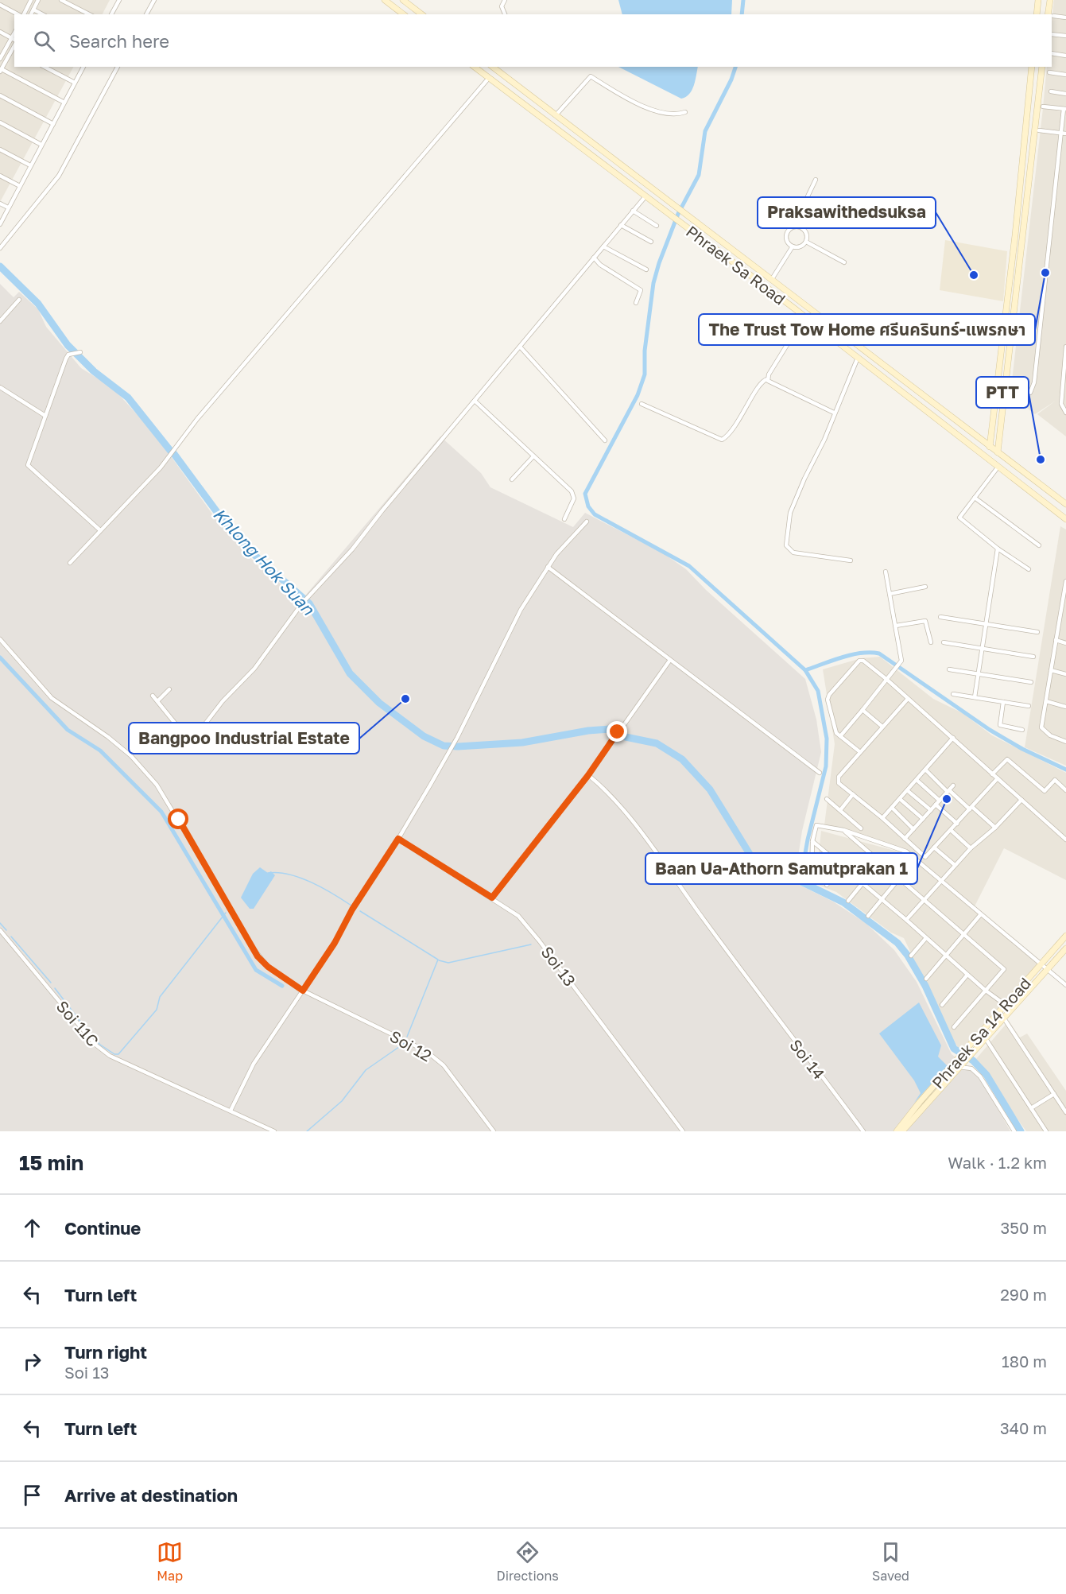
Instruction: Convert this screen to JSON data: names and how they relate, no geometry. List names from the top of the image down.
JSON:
{
  "streets": {
    "main road": ["Phraek Sa Road", "Phraek Sa 14 Road"],
    "street": [
      "Soi 13",
      "Soi 11C",
      "Soi 12",
      "Soi 14"
    ]
  },
  "water": ["Khlong Hok Suan"],
  "places": [
    "The Trust Tow Home ศรีนครินทร์-แพรกษา",
    "Praksawithedsuksa",
    "PTT",
    "Bangpoo Industrial Estate",
    "Baan Ua-Athorn Samutprakan 1"
  ],
  "page": {
    "search": "Search here",
    "heading": ["15 min", "Walk · 1.2 km"],
    "list": [
      ["Continue", "350 m"],
      ["Turn left", "290 m"],
      ["Turn right", "Soi 13", "180 m"],
      ["Turn left", "340 m"],
      "Arrive at destination"
    ],
    "nav": ["Map", "Directions", "Saved"]
  }
}
